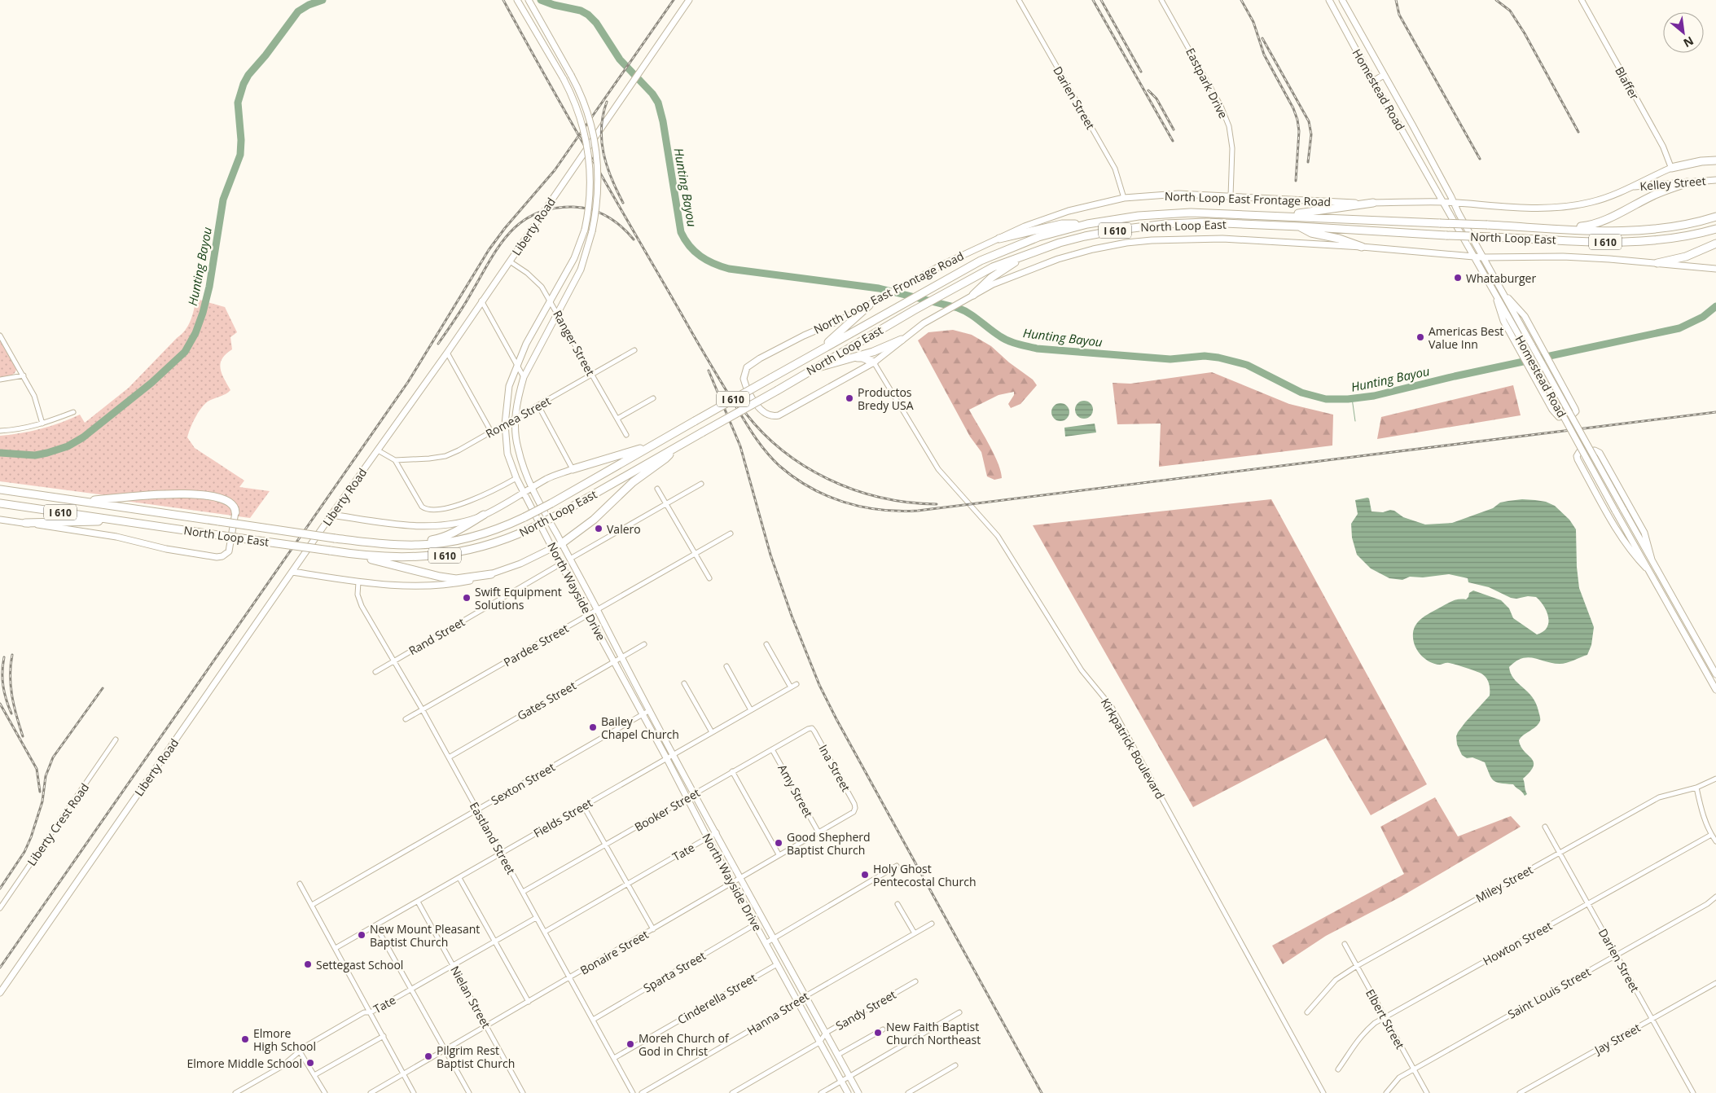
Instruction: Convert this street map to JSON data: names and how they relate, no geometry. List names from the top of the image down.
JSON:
{
  "streets": {
    "highway": ["North Loop East", "I 610"],
    "main road": [
      "Homestead Road",
      "Kelley Street",
      "North Loop East Frontage Road",
      "Liberty Road",
      "North Wayside Drive"
    ],
    "street": [
      "Eastpark Drive",
      "Blaffer",
      "Darien Street",
      "Ranger Street",
      "Romea Street",
      "Rand Street",
      "Pardee Street",
      "Gates Street",
      "Kirkpatrick Boulevard",
      "Ina Street",
      "Sexton Street",
      "Amy Street",
      "Booker Street",
      "Fields Street",
      "Liberty Crest Road",
      "Eastland Street",
      "Tate",
      "Miley Street",
      "Howton Street",
      "Bonaire Street",
      "Sparta Street",
      "Saint Louis Street",
      "Nielan Street",
      "Cinderella Street",
      "Sandy Street",
      "Hanna Street",
      "Elbert Street",
      "Jay Street"
    ]
  },
  "crossings": [
    ["Eastpark Drive", "North Loop East Frontage Road"],
    ["Blaffer", "North Loop East Frontage Road"],
    ["Homestead Road", "North Loop East Frontage Road"],
    ["Darien Street", "North Loop East Frontage Road"],
    ["Darien Street", "Miley Street"],
    ["Darien Street", "Howton Street"],
    ["Darien Street", "Saint Louis Street"],
    ["Darien Street", "Jay Street"],
    ["Kelley Street", "North Loop East Frontage Road"],
    ["North Loop East Frontage Road", "Kirkpatrick Boulevard"],
    ["Liberty Road", "Ranger Street"],
    ["Ranger Street", "Romea Street"],
    ["Ranger Street", "North Wayside Drive"],
    ["Romea Street", "North Wayside Drive"],
    ["North Wayside Drive", "Rand Street"],
    ["North Wayside Drive", "Pardee Street"],
    ["North Wayside Drive", "Gates Street"],
    ["North Wayside Drive", "Sexton Street"],
    ["North Wayside Drive", "Booker Street"],
    ["North Wayside Drive", "Fields Street"],
    ["North Wayside Drive", "Tate"],
    ["North Wayside Drive", "Bonaire Street"],
    ["North Wayside Drive", "Sparta Street"],
    ["North Wayside Drive", "Cinderella Street"],
    ["North Wayside Drive", "Sandy Street"],
    ["North Wayside Drive", "Hanna Street"],
    ["Rand Street", "Eastland Street"],
    ["Pardee Street", "Eastland Street"],
    ["Gates Street", "Eastland Street"],
    ["Ina Street", "Booker Street"],
    ["Ina Street", "Bonaire Street"],
    ["Sexton Street", "Eastland Street"],
    ["Amy Street", "Booker Street"],
    ["Amy Street", "Bonaire Street"],
    ["Booker Street", "Eastland Street"],
    ["Fields Street", "Eastland Street"],
    ["Fields Street", "Nielan Street"],
    ["Eastland Street", "Tate"],
    ["Eastland Street", "Bonaire Street"],
    ["Eastland Street", "Sparta Street"],
    ["Eastland Street", "Cinderella Street"],
    ["Tate", "Nielan Street"],
    ["Miley Street", "Elbert Street"],
    ["Howton Street", "Elbert Street"],
    ["Bonaire Street", "Nielan Street"],
    ["Saint Louis Street", "Elbert Street"]
  ],
  "water": ["Hunting Bayou"],
  "places": [
    "Whataburger",
    "Americas Best Value Inn",
    "Productos Bredy USA",
    "Valero",
    "Swift Equipment Solutions",
    "Bailey Chapel Church",
    "Good Shepherd Baptist Church",
    "Holy Ghost Pentecostal Church",
    "New Mount Pleasant Baptist Church",
    "Settegast School",
    "New Faith Baptist Church Northeast",
    "Elmore High School",
    "Moreh Church of God in Christ",
    "Pilgrim Rest Baptist Church",
    "Elmore Middle School"
  ],
  "north": "bottom right"
}
